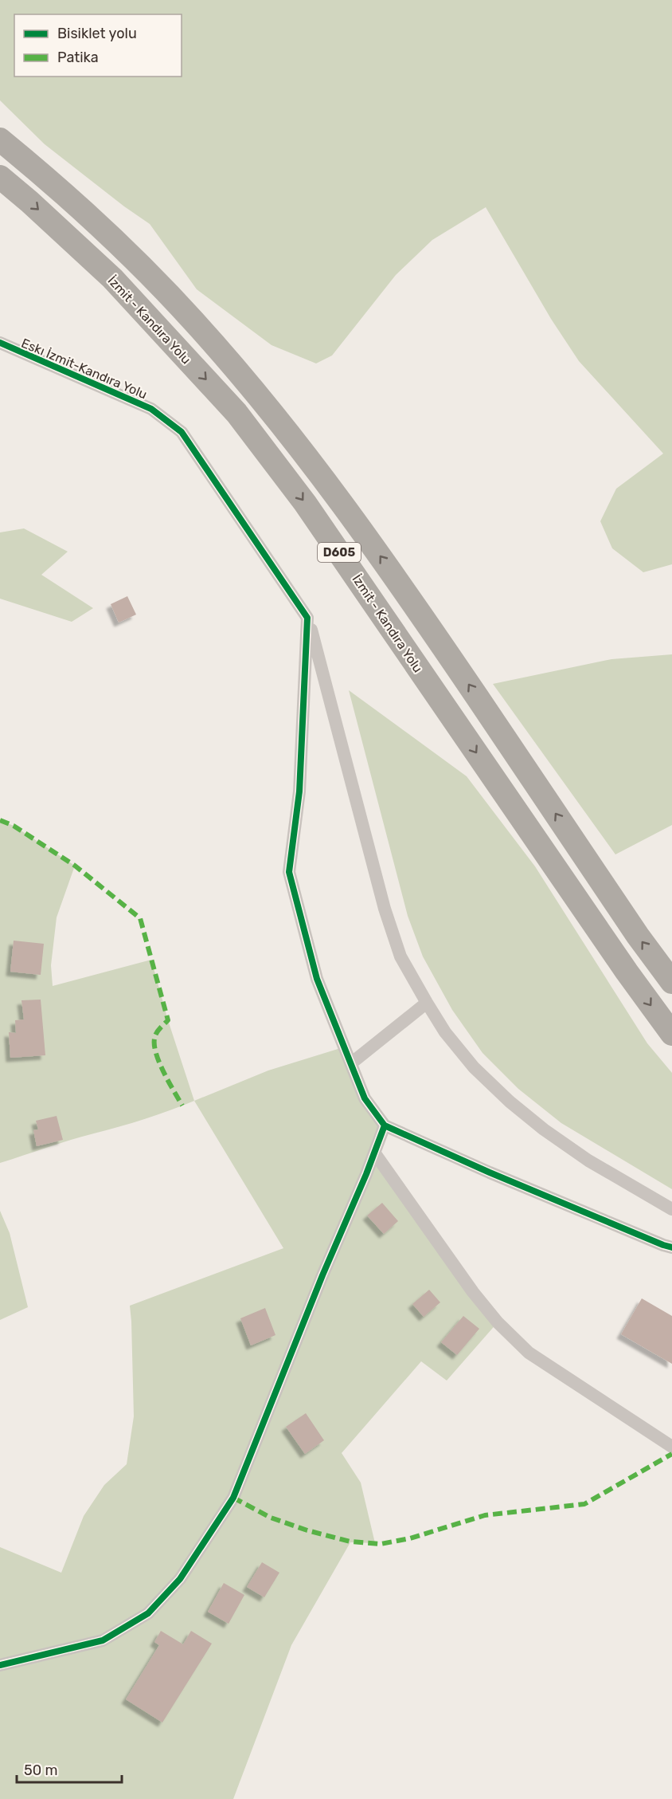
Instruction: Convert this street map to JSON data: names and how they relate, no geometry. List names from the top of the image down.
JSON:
{
  "streets": {
    "highway": ["İzmit - Kandıra Yolu", "D605"],
    "street": ["Eskı İzmit-Kandıra Yolu"]
  },
  "legend": ["Bisiklet yolu", "Patika"],
  "scale_bar": "50 m"
}
